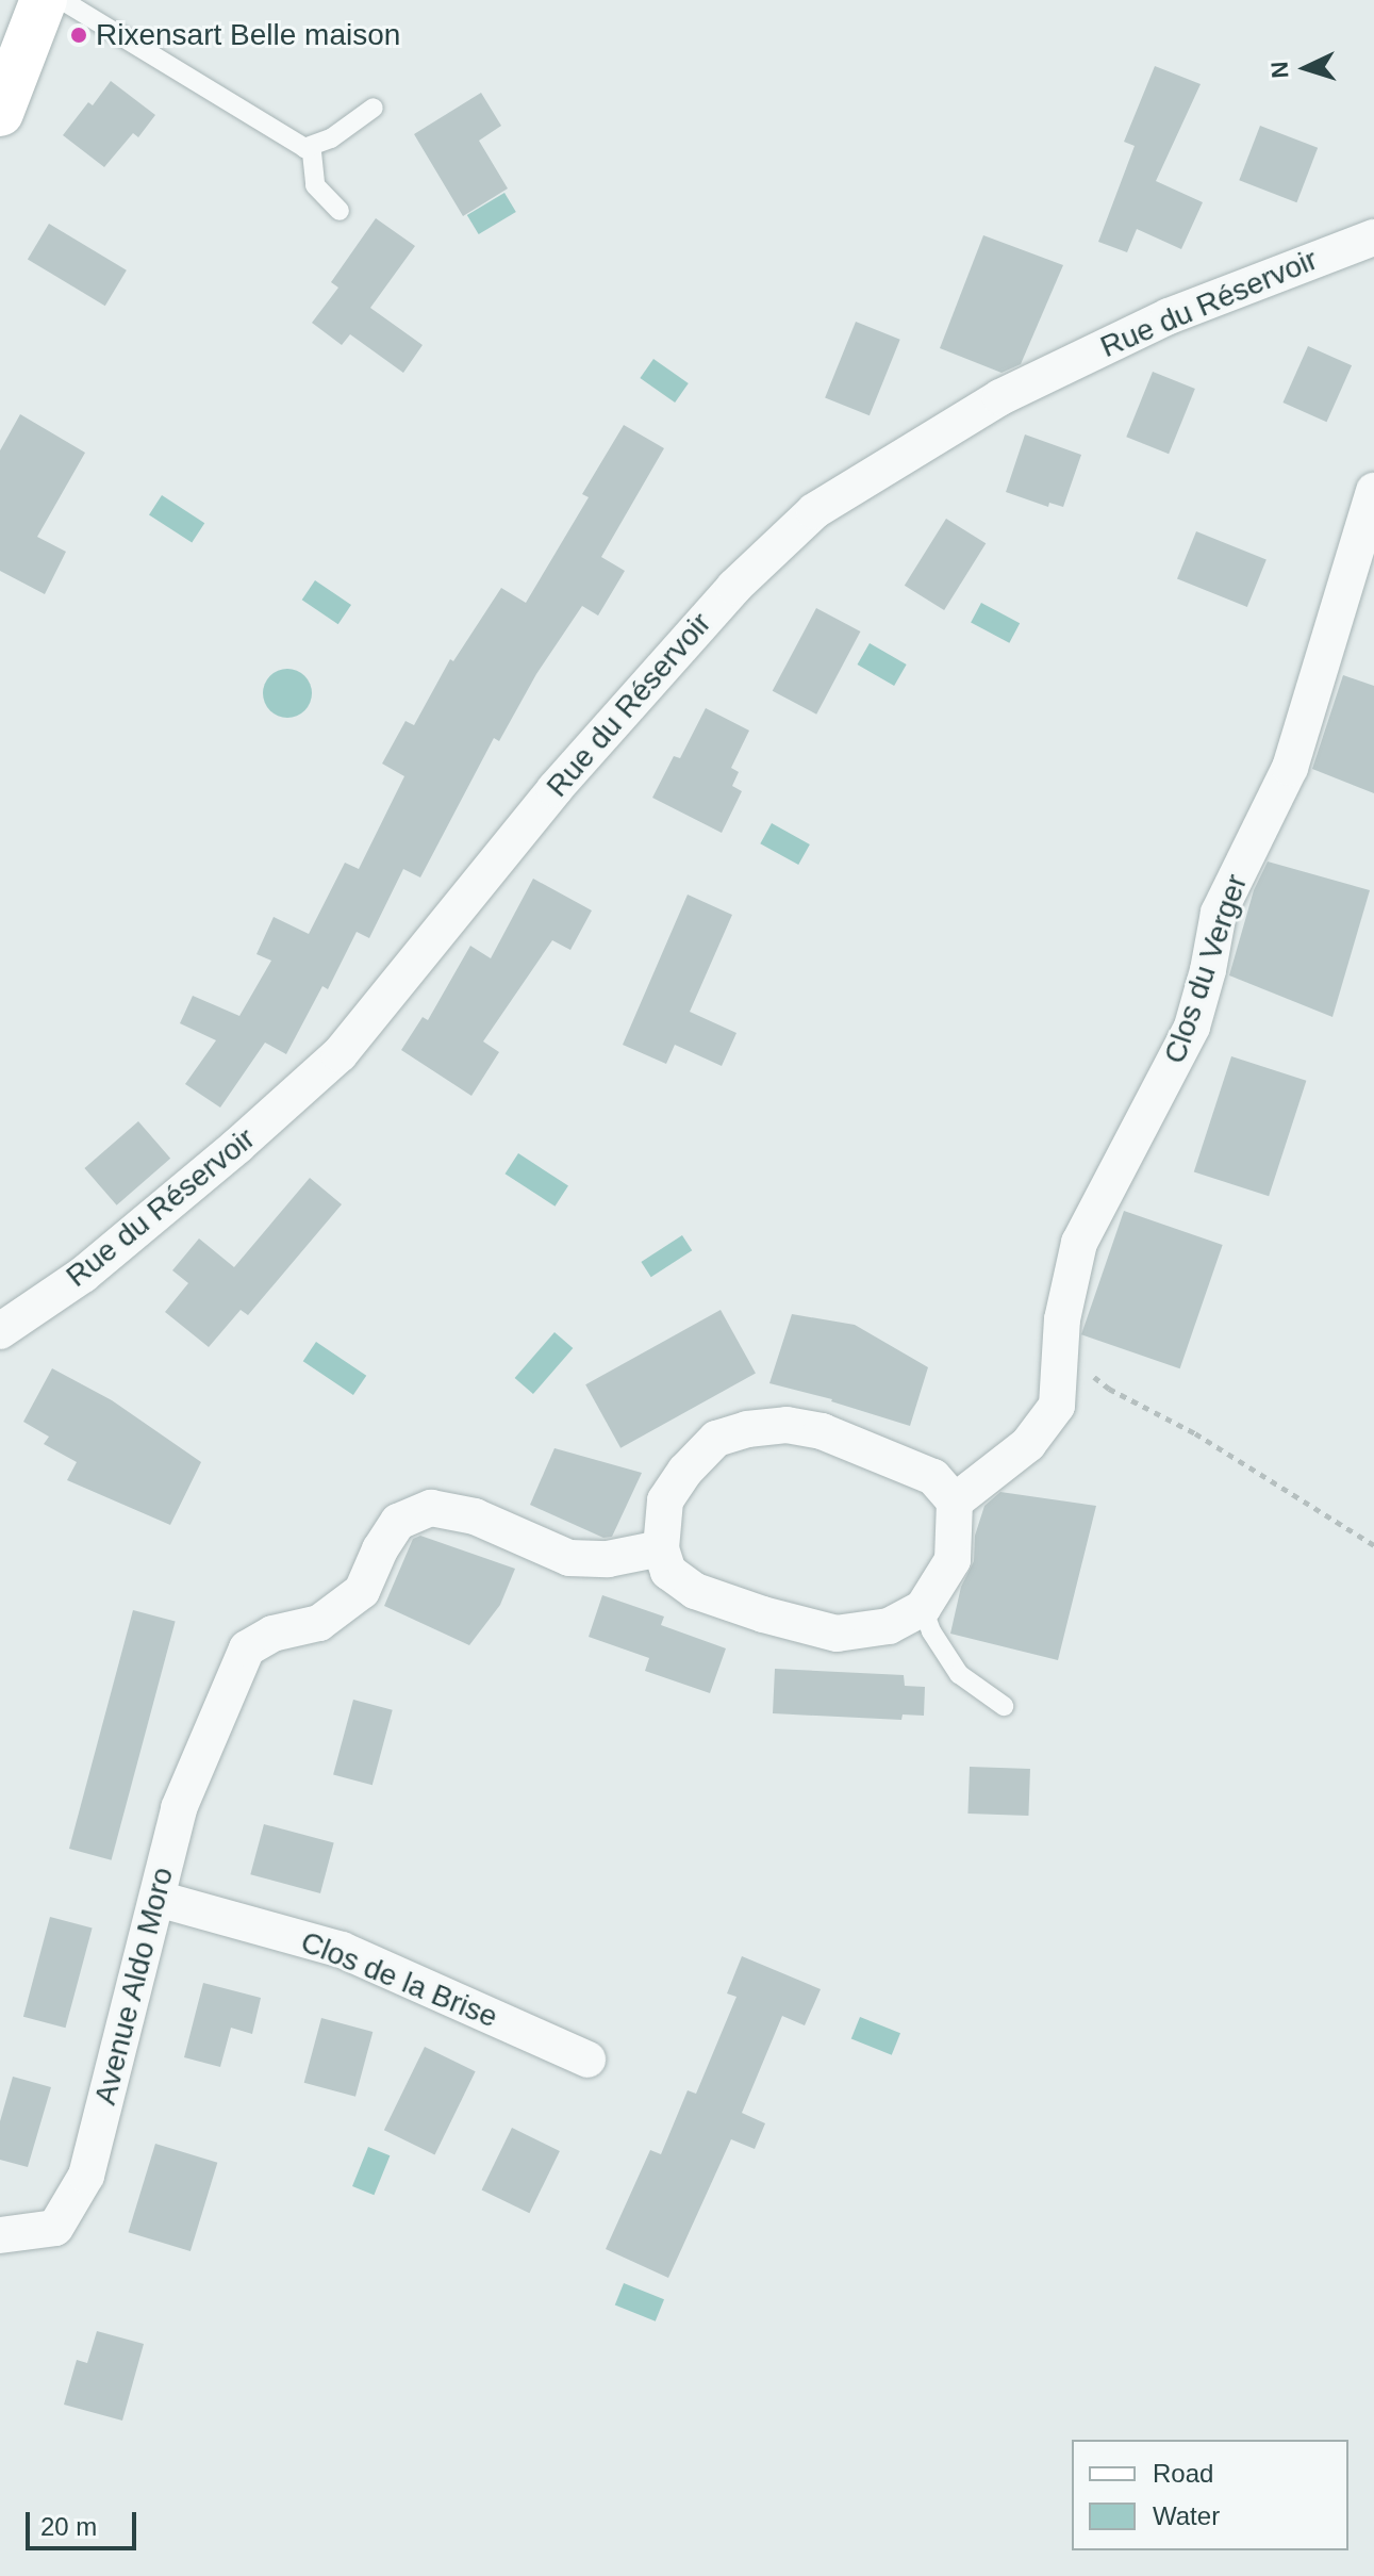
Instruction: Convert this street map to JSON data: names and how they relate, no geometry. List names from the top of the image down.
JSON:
{
  "streets": {
    "street": [
      "Rue du Réservoir",
      "Clos du Verger",
      "Clos de la Brise",
      "Avenue Aldo Moro"
    ]
  },
  "crossings": [
    ["Clos du Verger", "Avenue Aldo Moro"],
    ["Clos de la Brise", "Avenue Aldo Moro"]
  ],
  "places": ["Rixensart Belle maison"],
  "legend": ["Road", "Water"],
  "scale_bar": "20 m",
  "north": "left"
}
